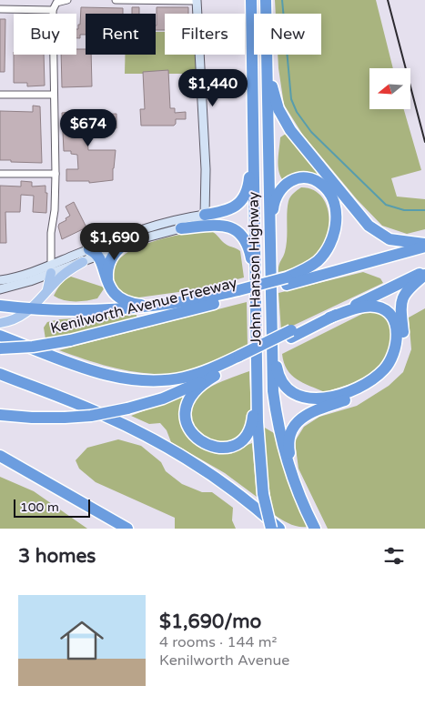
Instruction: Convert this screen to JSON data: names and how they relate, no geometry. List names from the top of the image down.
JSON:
{
  "streets": {
    "highway": ["John Hanson Highway", "Kenilworth Avenue Freeway"]
  },
  "scale_bar": "100 m",
  "north": "left",
  "page": {
    "chip": [
      "Buy",
      "Rent",
      "Filters",
      "New"
    ],
    "price": ["$1,440", "$674", "$1,690"],
    "scale": "100 m",
    "heading": "3 homes",
    "list": [
      {
        "name": "$1,690/mo",
        "note": "4 rooms · 144 m² · Kenilworth Avenue"
      }
    ]
  }
}
